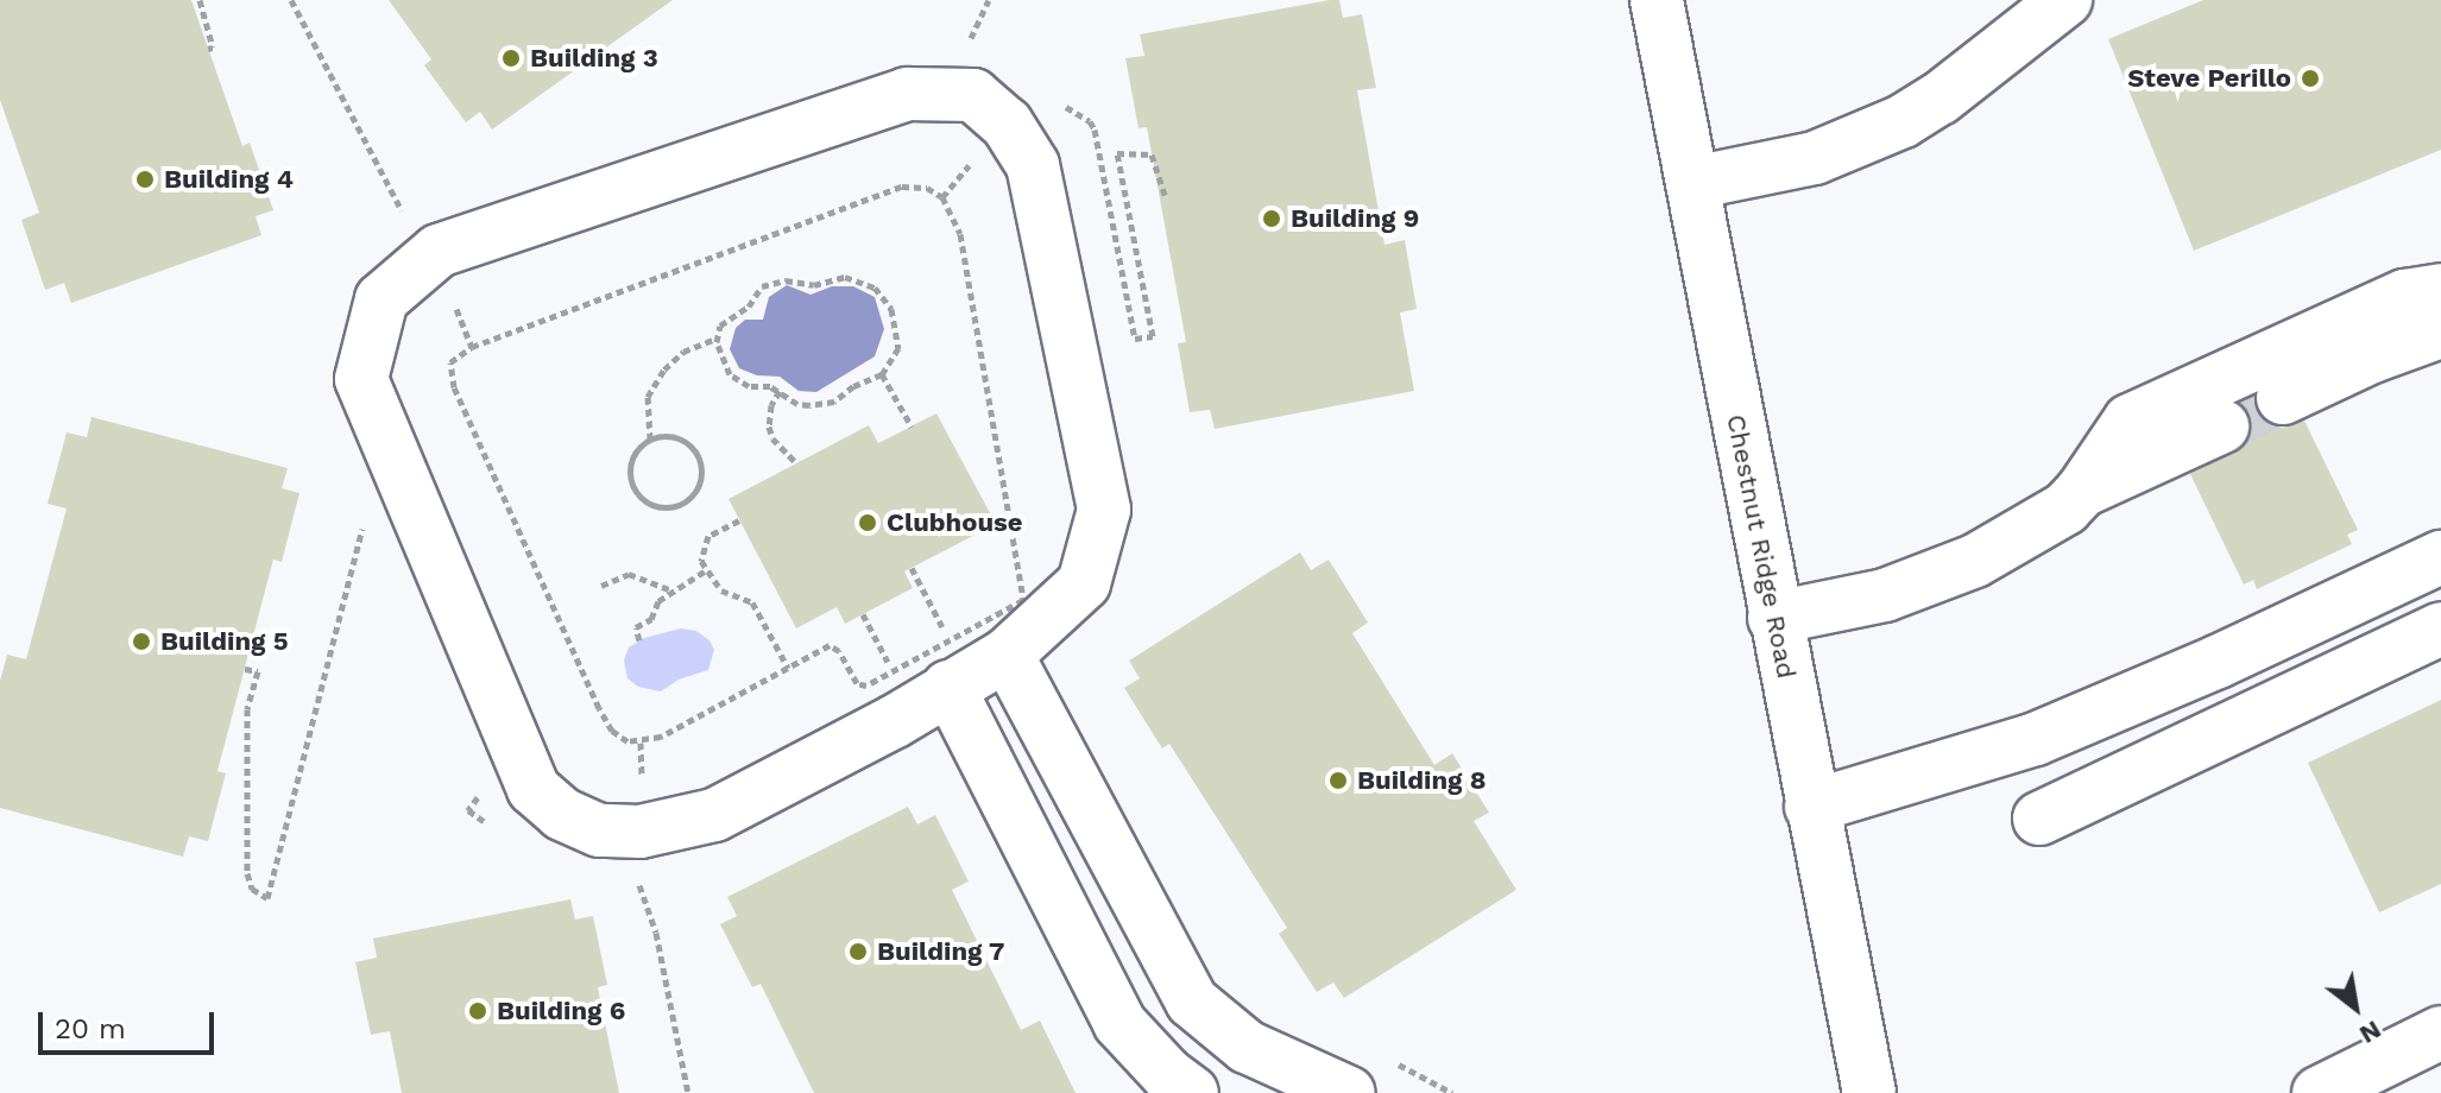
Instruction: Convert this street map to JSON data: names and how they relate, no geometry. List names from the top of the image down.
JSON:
{
  "streets": {
    "main road": ["Chestnut Ridge Road"]
  },
  "places": [
    "Building 3",
    "Steve Perillo",
    "Building 4",
    "Building 9",
    "Clubhouse",
    "Building 5",
    "Building 8",
    "Building 7",
    "Building 6"
  ],
  "scale_bar": "20 m",
  "north": "bottom right"
}
